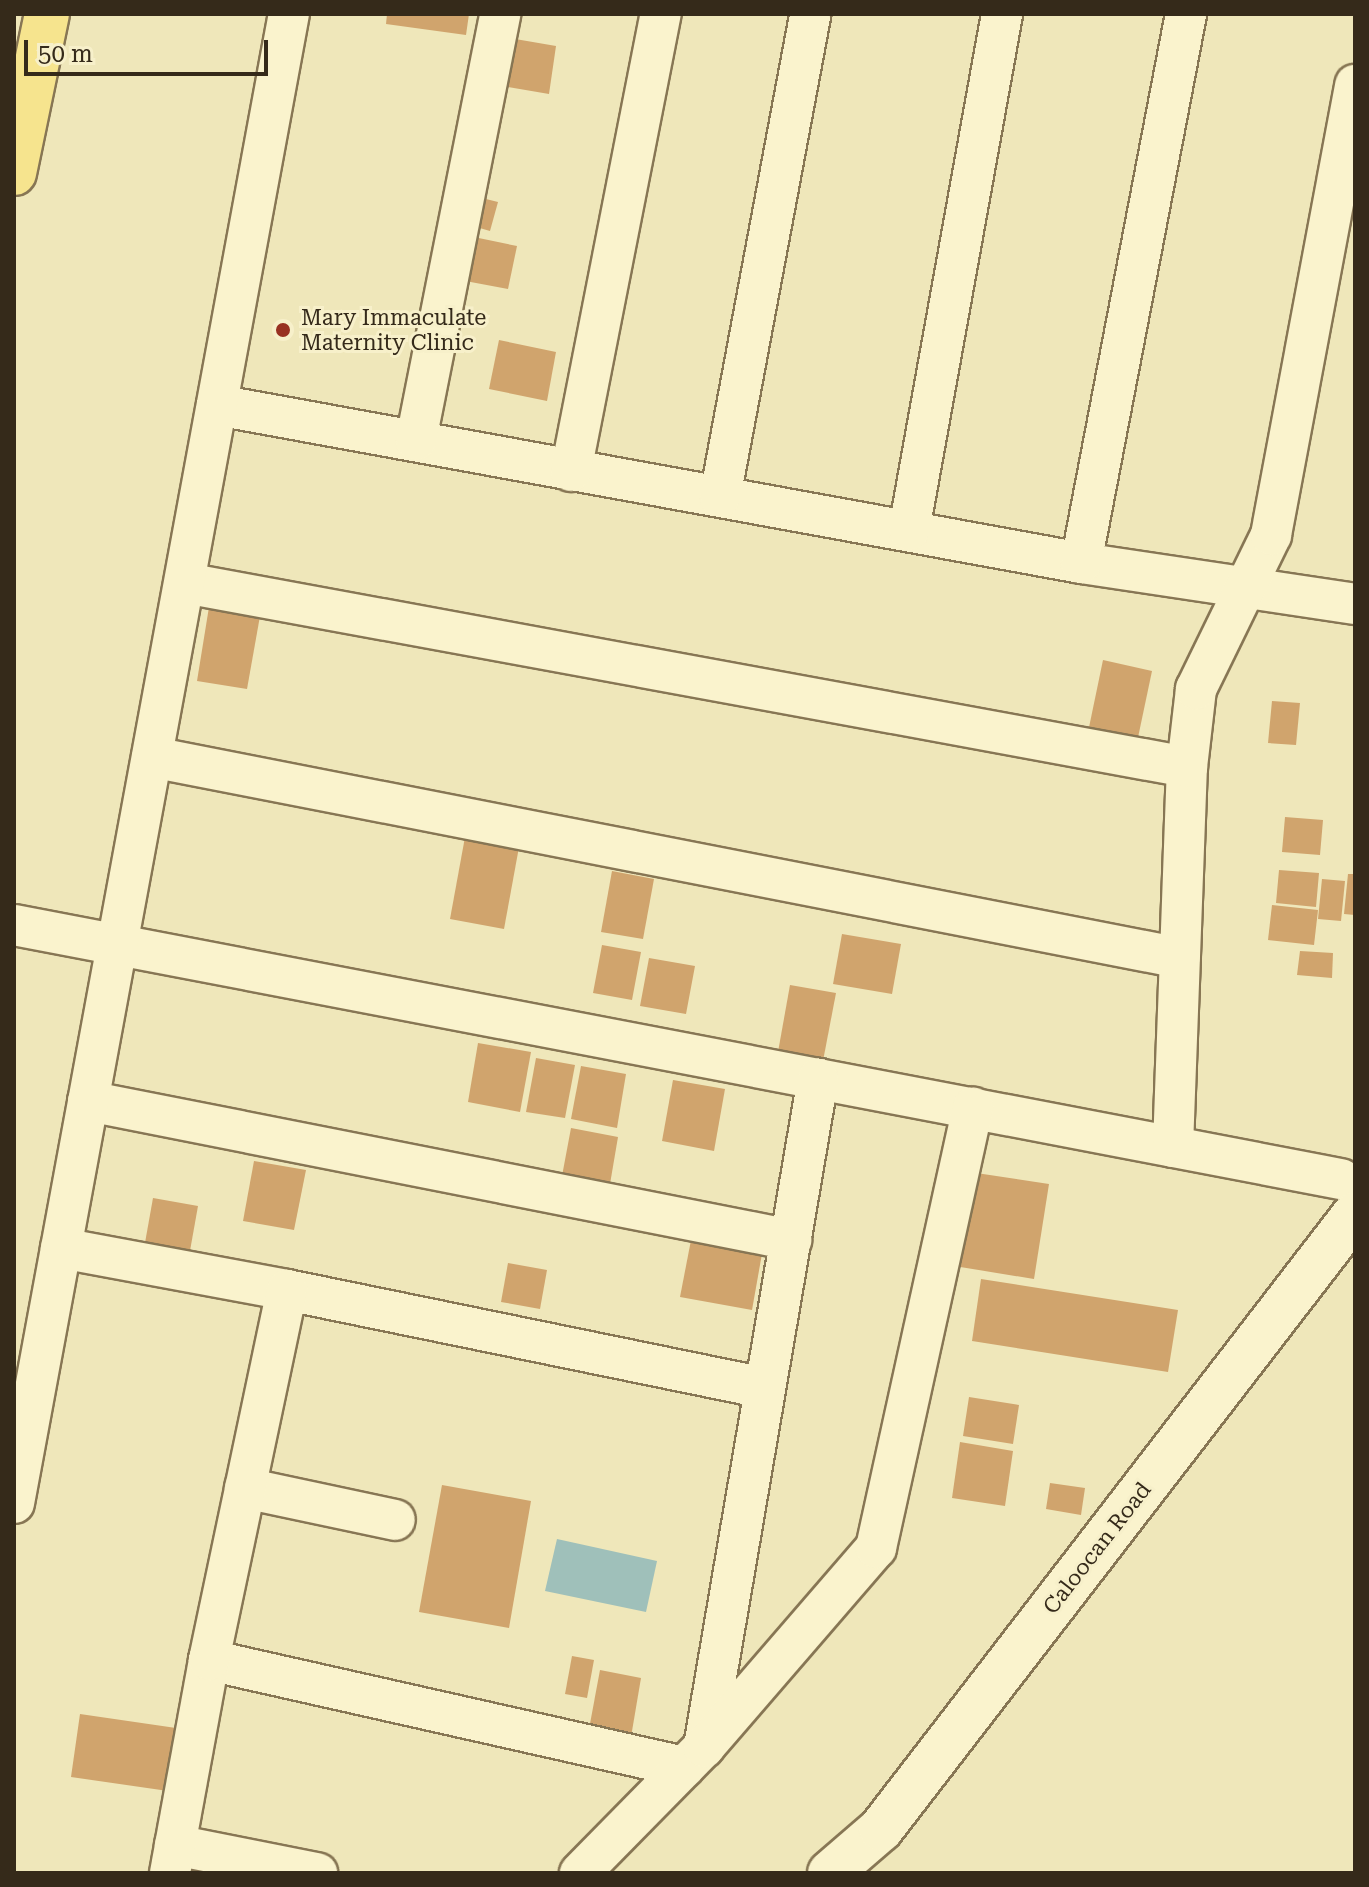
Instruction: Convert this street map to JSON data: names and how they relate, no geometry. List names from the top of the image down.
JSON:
{
  "streets": {
    "street": ["Caloocan Road"]
  },
  "places": ["Mary Immaculate Maternity Clinic"],
  "scale_bar": "50 m"
}
